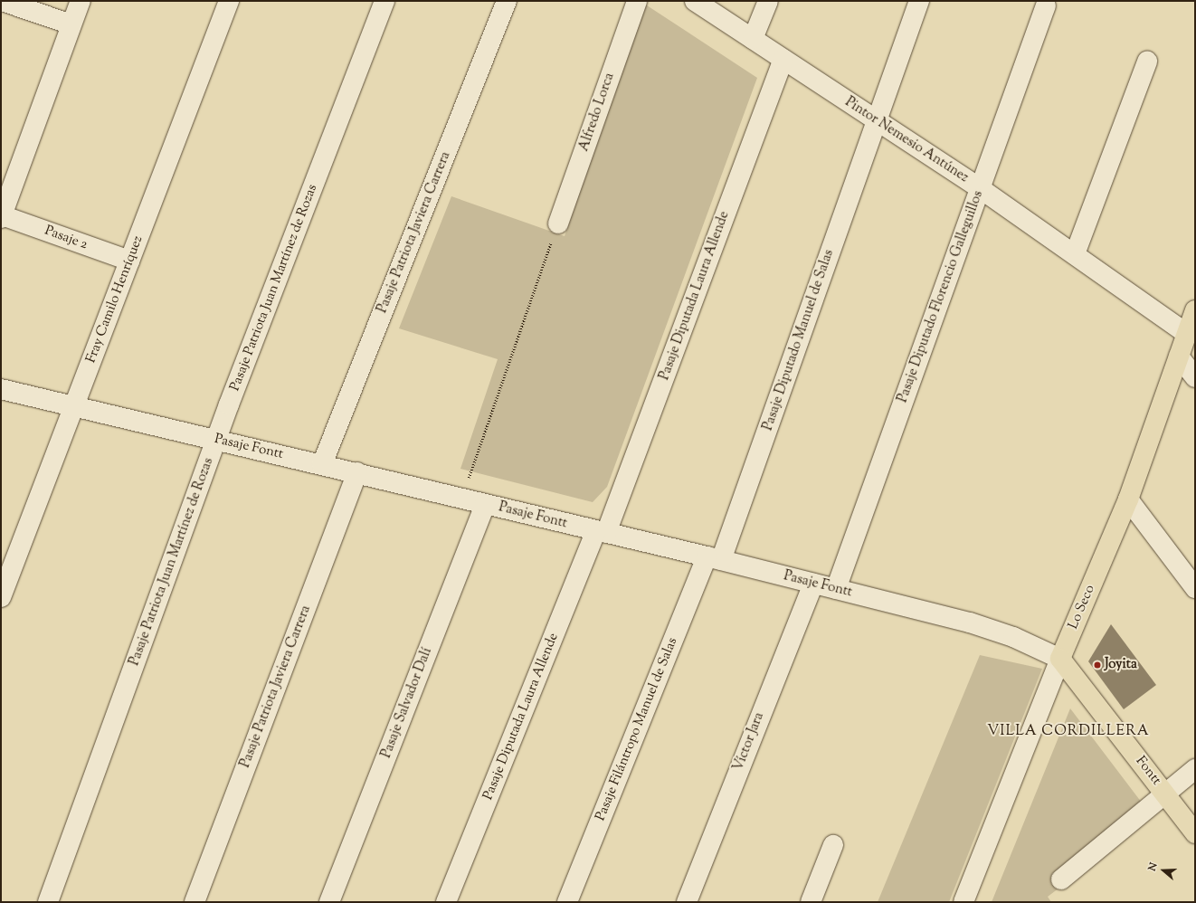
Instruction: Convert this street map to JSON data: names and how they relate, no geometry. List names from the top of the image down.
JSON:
{
  "streets": {
    "main road": ["Lo Seco", "Fontt"],
    "street": [
      "Alfredo Lorca",
      "Pintor Nemesio Antúnez",
      "Pasaje Patriota Javiera Carrera",
      "Pasaje 2",
      "Pasaje Patriota Juan Martínez de Rozas",
      "Pasaje Diputada Laura Allende",
      "Pasaje Diputado Florencio Galleguillos",
      "Fray Camilo Henríquez",
      "Pasaje Diputado Manuel de Salas",
      "Pasaje Fontt",
      "Pasaje Salvador Dalí",
      "Pasaje Filántropo Manuel de Salas",
      "Víctor Jara"
    ]
  },
  "crossings": [
    ["Pintor Nemesio Antúnez", "Pasaje Diputada Laura Allende"],
    ["Pintor Nemesio Antúnez", "Pasaje Diputado Florencio Galleguillos"],
    ["Pintor Nemesio Antúnez", "Pasaje Diputado Manuel de Salas"],
    ["Pintor Nemesio Antúnez", "Lo Seco"],
    ["Pasaje Patriota Javiera Carrera", "Pasaje Fontt"],
    ["Pasaje 2", "Fray Camilo Henríquez"],
    ["Pasaje Patriota Juan Martínez de Rozas", "Pasaje Fontt"],
    ["Pasaje Diputada Laura Allende", "Pasaje Fontt"],
    ["Pasaje Diputado Florencio Galleguillos", "Pasaje Fontt"],
    ["Fray Camilo Henríquez", "Pasaje Fontt"],
    ["Pasaje Diputado Manuel de Salas", "Pasaje Fontt"],
    ["Pasaje Diputado Manuel de Salas", "Pasaje Filántropo Manuel de Salas"],
    ["Pasaje Fontt", "Lo Seco"],
    ["Pasaje Fontt", "Pasaje Salvador Dalí"],
    ["Pasaje Fontt", "Pasaje Filántropo Manuel de Salas"],
    ["Pasaje Fontt", "Víctor Jara"],
    ["Pasaje Fontt", "Fontt"],
    ["Lo Seco", "Fontt"]
  ],
  "districts": ["VILLA CORDILLERA"],
  "places": ["Joyita"],
  "north": "left"
}
